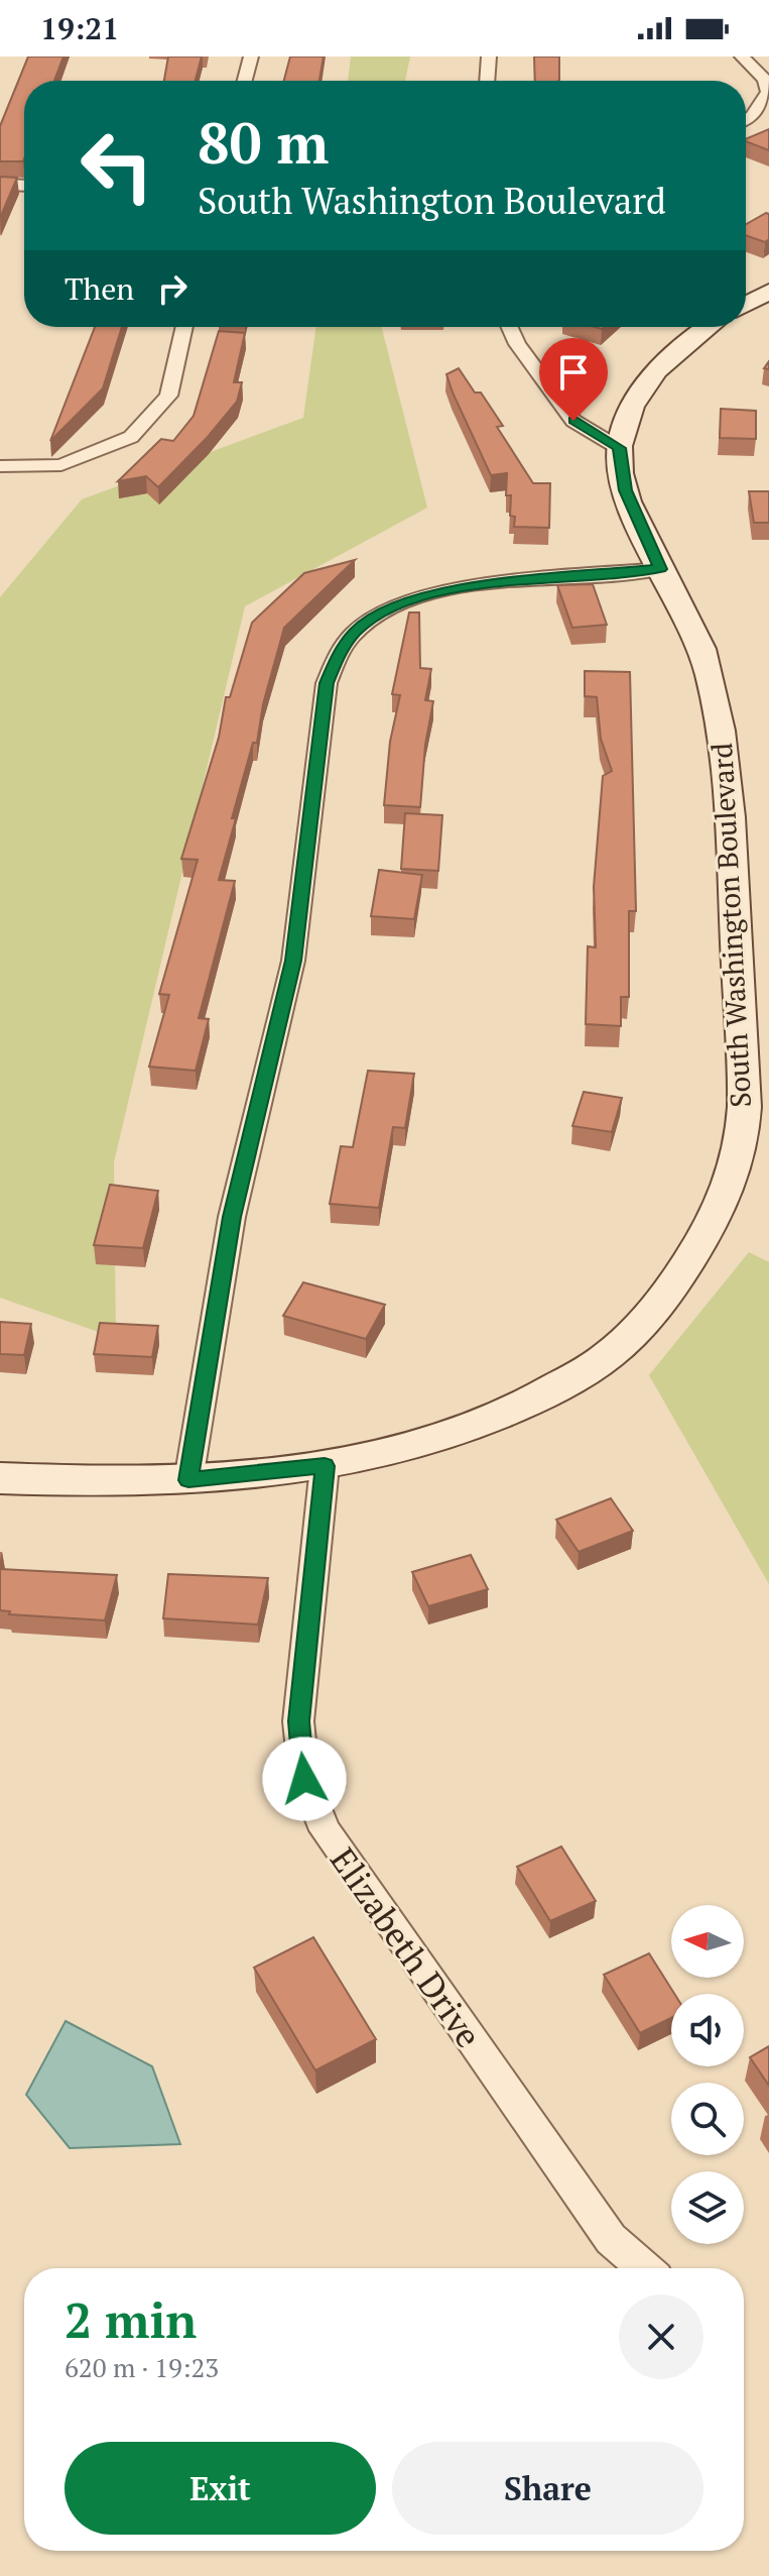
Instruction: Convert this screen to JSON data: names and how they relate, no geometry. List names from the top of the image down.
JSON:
{
  "streets": {
    "street": ["South Washington Boulevard", "Elizabeth Drive"]
  },
  "crossings": [
    ["South Washington Boulevard", "Elizabeth Drive"]
  ],
  "north": "left",
  "page": {
    "status": "19:21",
    "turn": ["80 m", "South Washington Boulevard"],
    "then": "Then",
    "heading": ["2 min", "620 m · 19:23"],
    "buttons": ["Exit", "Share"]
  }
}
